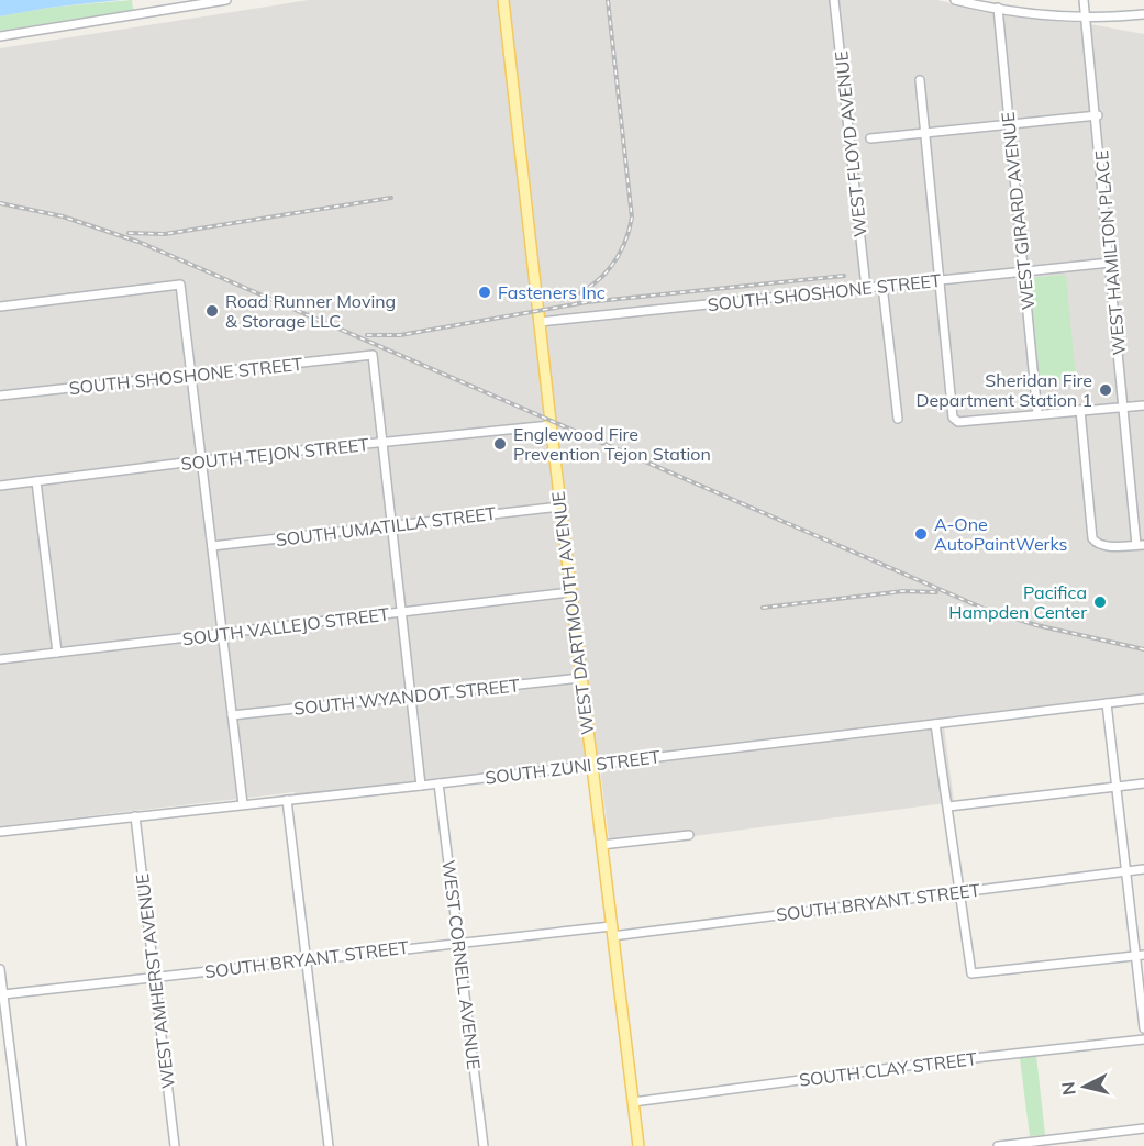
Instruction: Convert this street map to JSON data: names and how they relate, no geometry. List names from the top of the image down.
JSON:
{
  "streets": {
    "main road": ["WEST DARTMOUTH AVENUE"],
    "street": [
      "WEST FLOYD AVENUE",
      "WEST GIRARD AVENUE",
      "WEST HAMILTON PLACE",
      "SOUTH SHOSHONE STREET",
      "SOUTH TEJON STREET",
      "SOUTH UMATILLA STREET",
      "SOUTH VALLEJO STREET",
      "SOUTH WYANDOT STREET",
      "SOUTH ZUNI STREET",
      "SOUTH BRYANT STREET",
      "WEST CORNELL AVENUE",
      "WEST AMHERST AVENUE",
      "SOUTH CLAY STREET"
    ]
  },
  "crossings": [
    ["WEST FLOYD AVENUE", "SOUTH SHOSHONE STREET"],
    ["WEST GIRARD AVENUE", "SOUTH SHOSHONE STREET"],
    ["WEST HAMILTON PLACE", "SOUTH SHOSHONE STREET"],
    ["SOUTH SHOSHONE STREET", "SOUTH TEJON STREET"],
    ["SOUTH SHOSHONE STREET", "WEST DARTMOUTH AVENUE"],
    ["SOUTH TEJON STREET", "WEST DARTMOUTH AVENUE"],
    ["SOUTH UMATILLA STREET", "WEST DARTMOUTH AVENUE"],
    ["WEST DARTMOUTH AVENUE", "SOUTH VALLEJO STREET"],
    ["WEST DARTMOUTH AVENUE", "SOUTH WYANDOT STREET"],
    ["WEST DARTMOUTH AVENUE", "SOUTH ZUNI STREET"],
    ["WEST DARTMOUTH AVENUE", "SOUTH BRYANT STREET"],
    ["WEST DARTMOUTH AVENUE", "SOUTH CLAY STREET"],
    ["SOUTH ZUNI STREET", "WEST CORNELL AVENUE"],
    ["SOUTH ZUNI STREET", "WEST AMHERST AVENUE"],
    ["SOUTH BRYANT STREET", "WEST CORNELL AVENUE"],
    ["SOUTH BRYANT STREET", "WEST AMHERST AVENUE"]
  ],
  "places": [
    "Fasteners Inc",
    "Road Runner Moving & Storage LLC",
    "Sheridan Fire Department Station 1",
    "Englewood Fire Prevention Tejon Station",
    "A-One AutoPaintWerks",
    "Pacifica Hampden Center"
  ],
  "north": "left"
}
